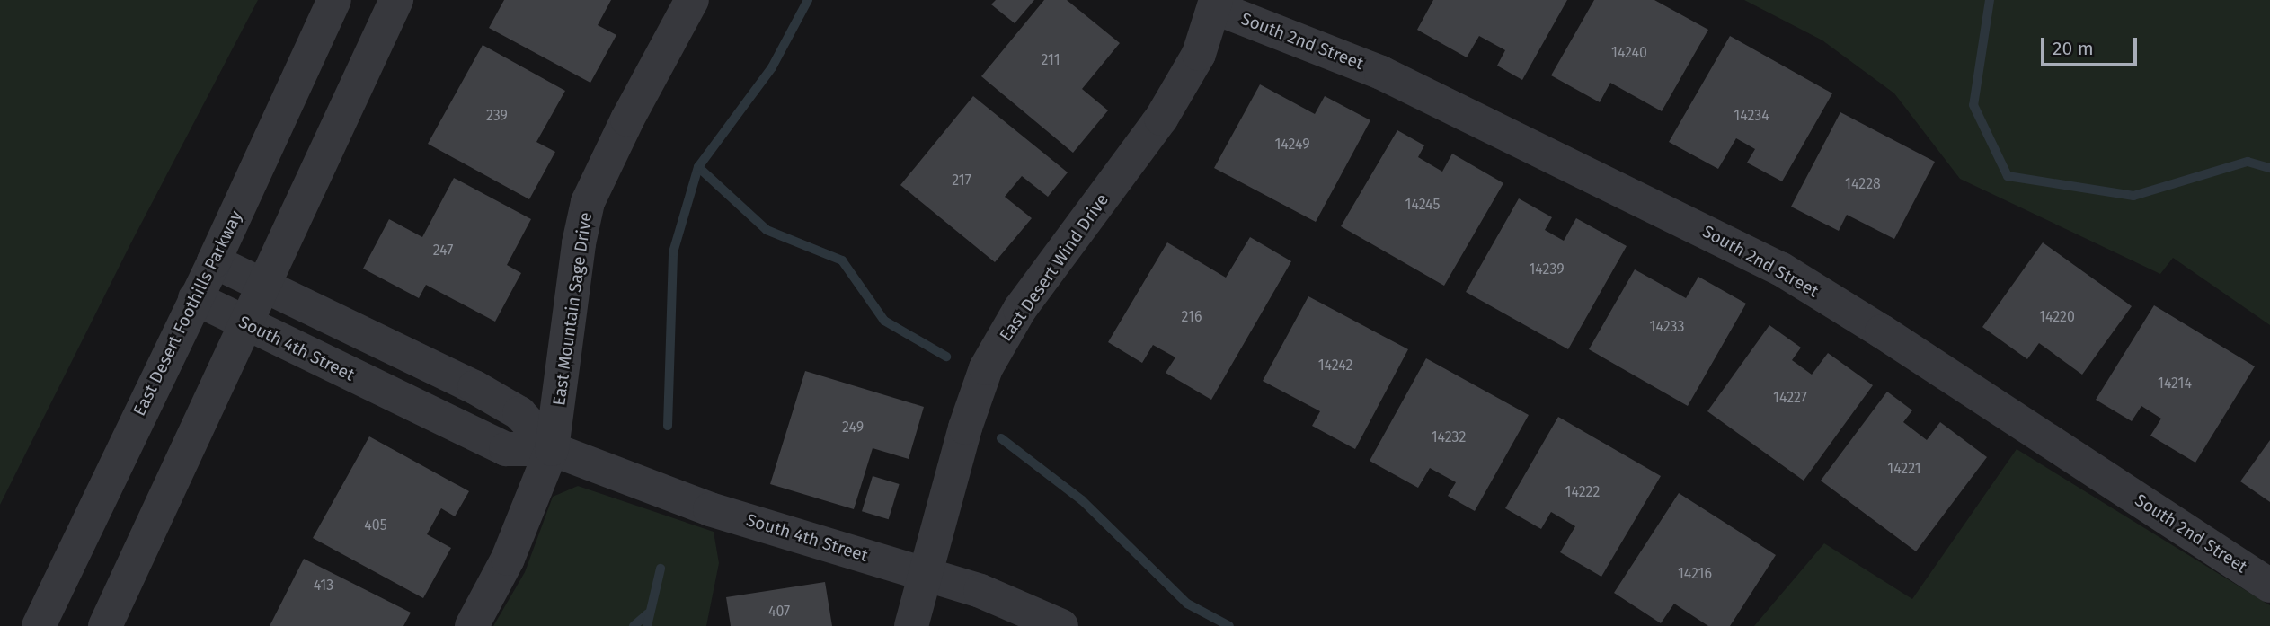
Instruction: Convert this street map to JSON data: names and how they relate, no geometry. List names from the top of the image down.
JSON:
{
  "streets": {
    "street": [
      "South 2nd Street",
      "East Desert Wind Drive",
      "East Mountain Sage Drive",
      "East Desert Foothills Parkway",
      "South 4th Street"
    ]
  },
  "crossings": [
    ["South 2nd Street", "East Desert Wind Drive"],
    ["East Desert Wind Drive", "South 4th Street"],
    ["East Mountain Sage Drive", "South 4th Street"],
    ["East Desert Foothills Parkway", "South 4th Street"]
  ],
  "house_numbers": [
    "14240",
    "211",
    "239",
    "14234",
    "14249",
    "217",
    "14228",
    "14245",
    "247",
    "14239",
    "216",
    "14220",
    "14233",
    "14242",
    "14214",
    "14227",
    "249",
    "14232",
    "14221",
    "14222",
    "405",
    "14216",
    "413",
    "407"
  ],
  "scale_bar": "20 m"
}
